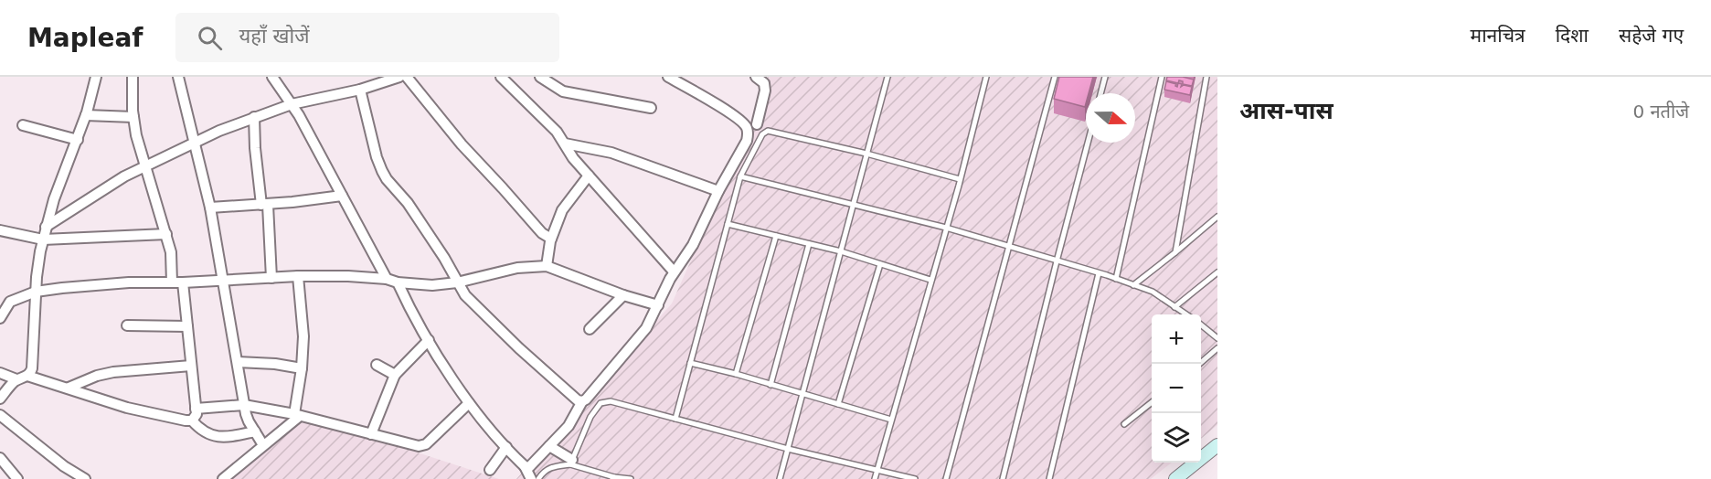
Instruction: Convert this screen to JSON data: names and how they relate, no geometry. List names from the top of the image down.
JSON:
{
  "north": "right",
  "page": {
    "header": "Mapleaf",
    "search": "यहाँ खोजें",
    "nav": ["मानचित्र", "दिशा", "सहेजे गए"],
    "heading": ["आस-पास", "0 नतीजे"],
    "map_buttons": ["+", "−"]
  }
}
